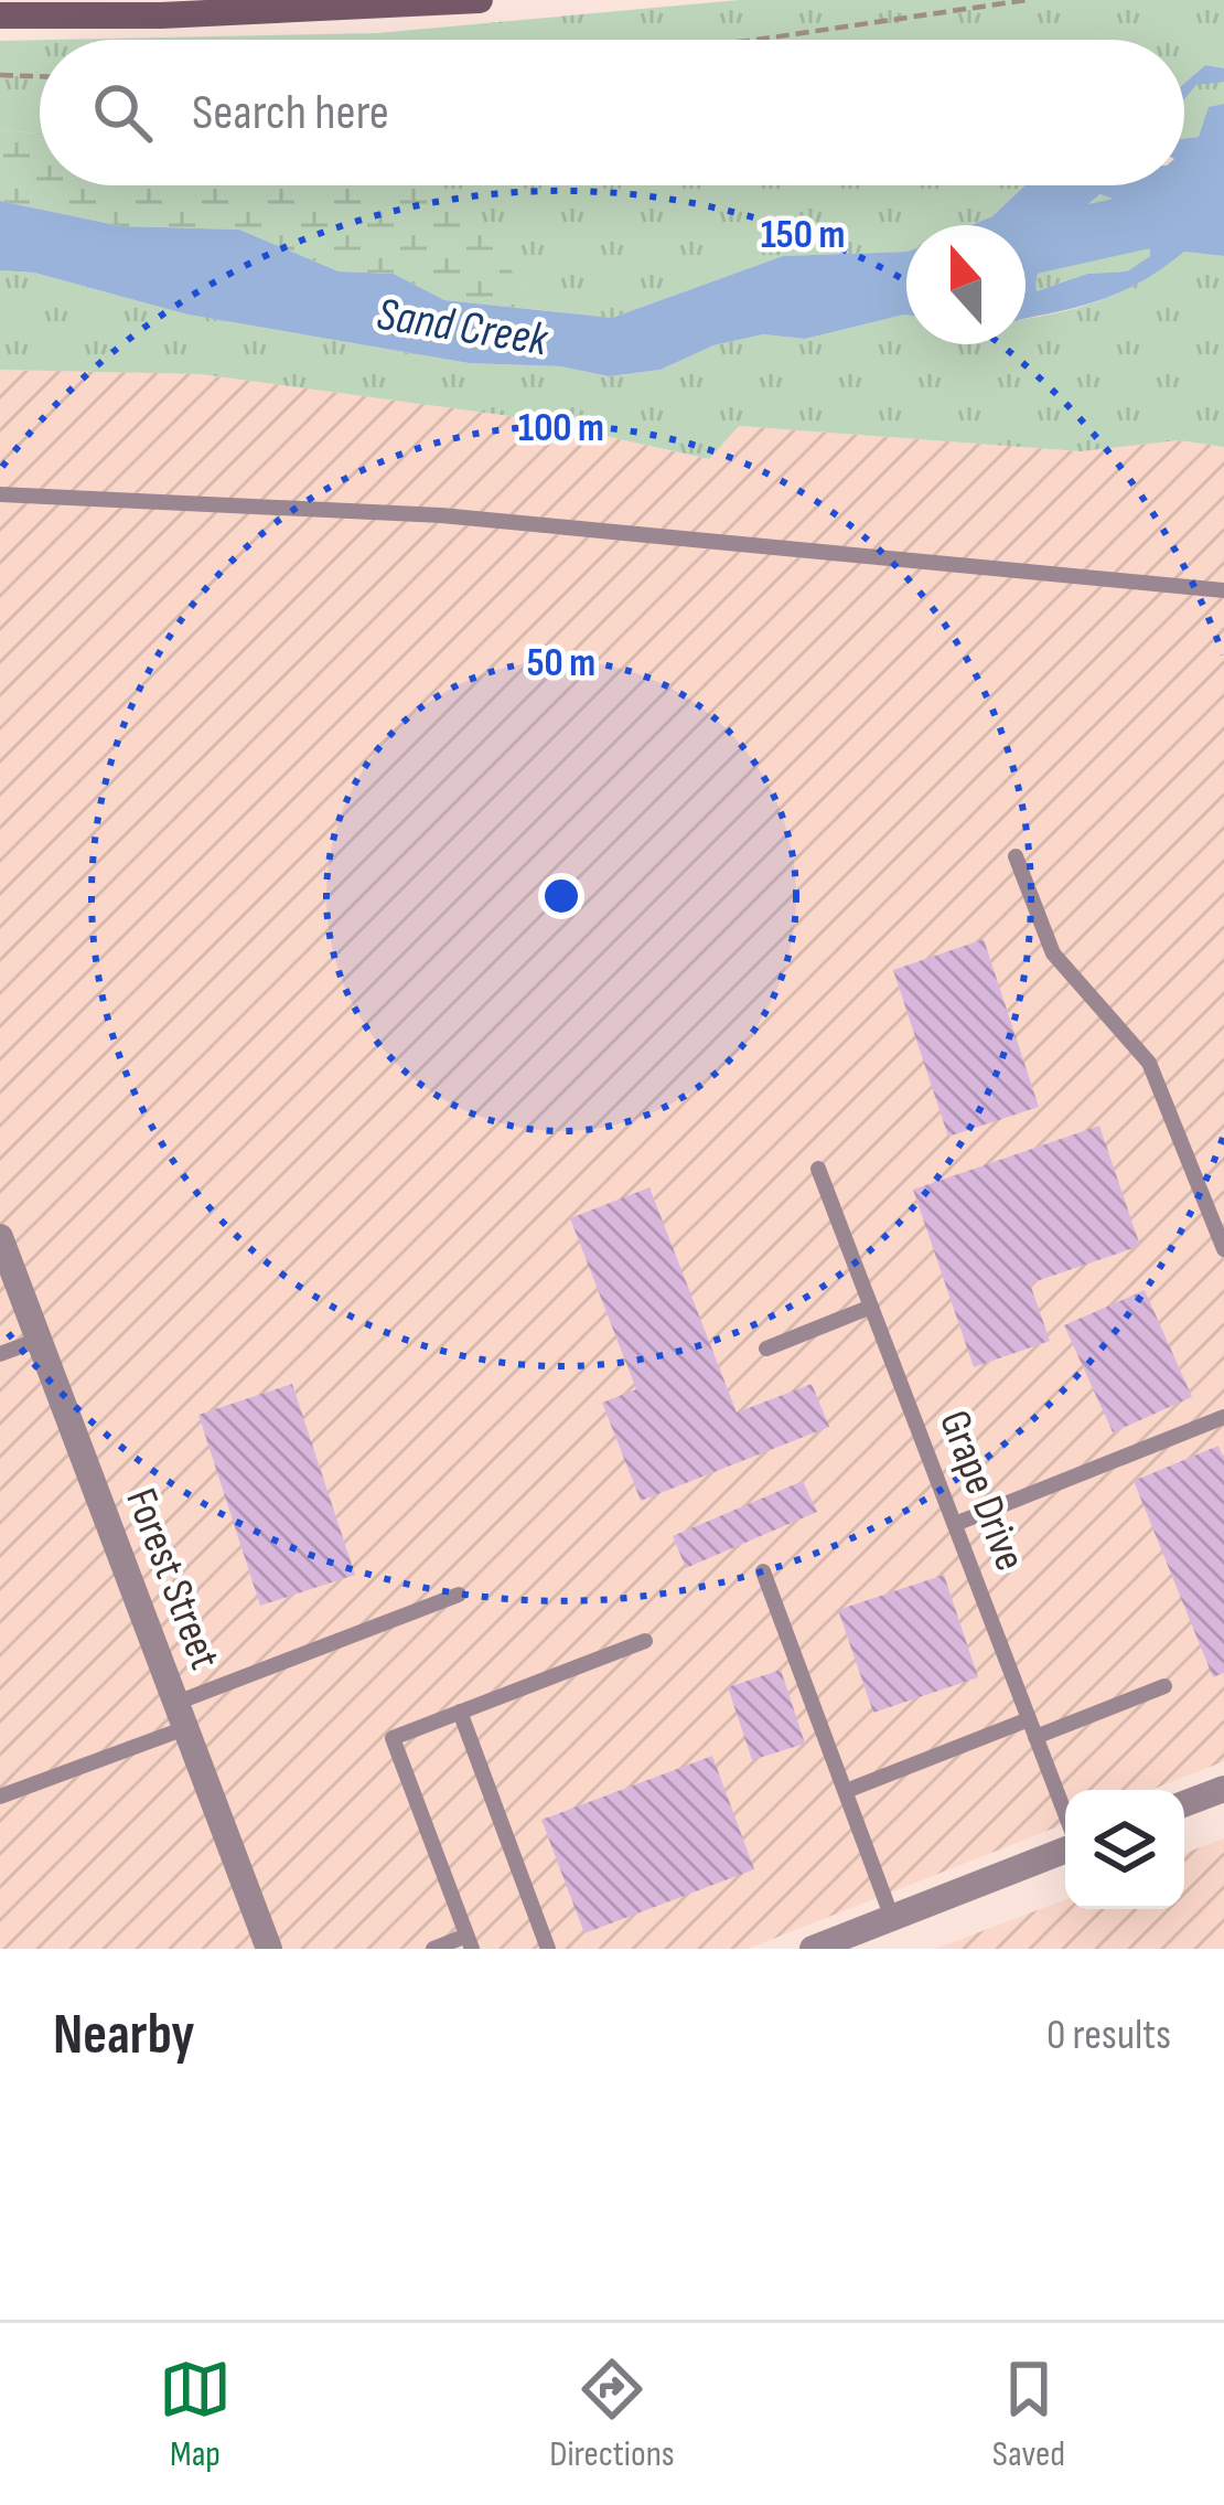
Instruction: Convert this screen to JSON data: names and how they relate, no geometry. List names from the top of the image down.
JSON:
{
  "streets": {
    "street": ["Forest Street"],
    "lane": ["Grape Drive"]
  },
  "water": ["Sand Creek"],
  "north": "top",
  "page": {
    "search": "Search here",
    "heading": ["Nearby", "0 results"],
    "nav": ["Map", "Directions", "Saved"]
  },
  "rings": ["150 m", "100 m", "50 m"]
}
